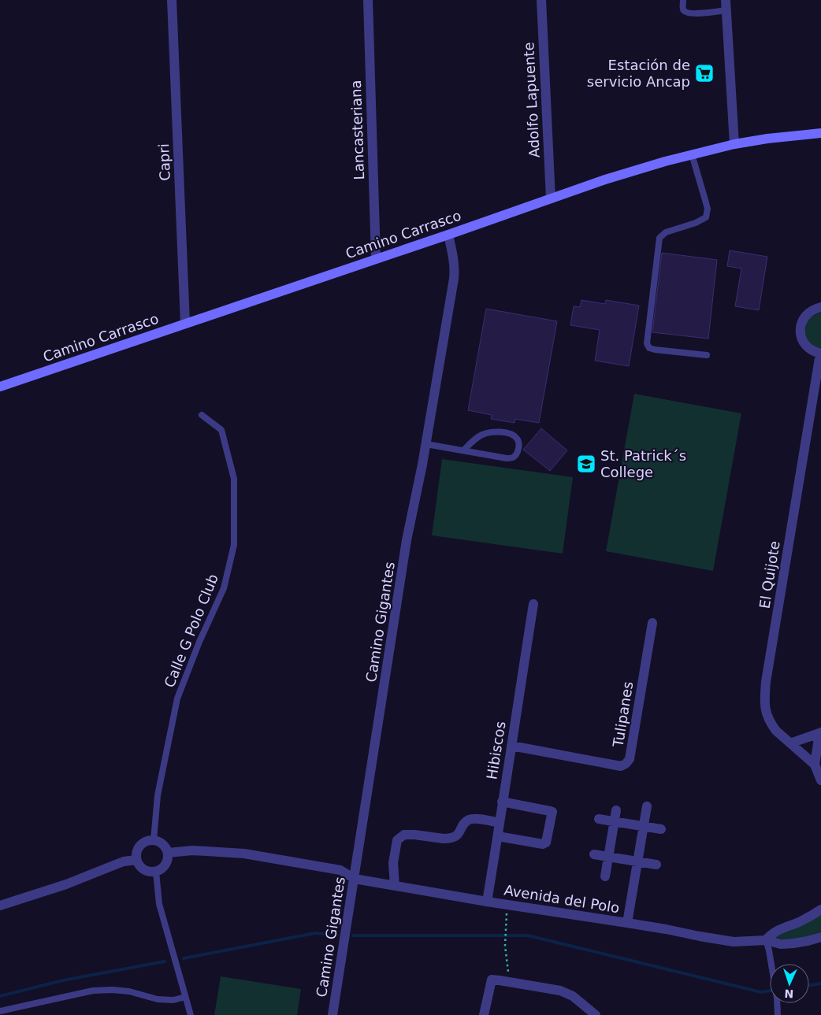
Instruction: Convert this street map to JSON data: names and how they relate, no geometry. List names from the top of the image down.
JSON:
{
  "streets": {
    "main road": ["Camino Carrasco"],
    "street": [
      "Adolfo Lapuente",
      "Lancasteriana",
      "Capri",
      "El Quijote",
      "Camino Gigantes",
      "Tulipanes",
      "Hibiscos",
      "Avenida del Polo"
    ],
    "lane": ["Calle G Polo Club"]
  },
  "crossings": [
    ["Adolfo Lapuente", "Camino Carrasco"],
    ["Lancasteriana", "Camino Carrasco"],
    ["Capri", "Camino Carrasco"],
    ["Camino Carrasco", "Camino Gigantes"],
    ["Camino Gigantes", "Avenida del Polo"],
    ["Calle G Polo Club", "Avenida del Polo"],
    ["Tulipanes", "Hibiscos"],
    ["Hibiscos", "Avenida del Polo"]
  ],
  "places": {
    "supermarket": ["Estación de servicio Ancap"],
    "school or university": ["St. Patrick´s College"]
  },
  "north": "bottom"
}
